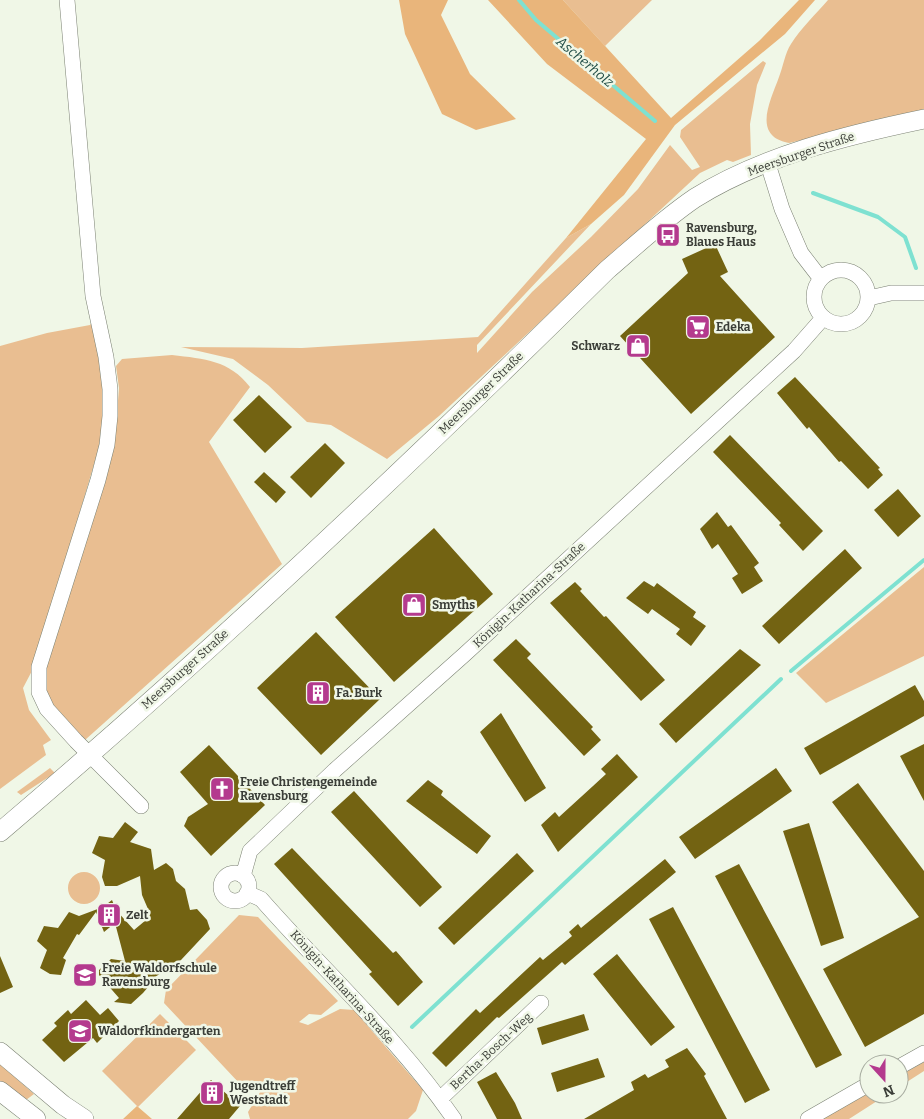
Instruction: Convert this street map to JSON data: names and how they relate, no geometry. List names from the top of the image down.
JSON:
{
  "streets": {
    "street": ["Meersburger Straße", "Königin-Katharina-Straße", "Bertha-Bosch-Weg"]
  },
  "crossings": [
    ["Königin-Katharina-Straße", "Bertha-Bosch-Weg"]
  ],
  "water": ["Ascherholz"],
  "places": {
    "bus stop": ["Ravensburg, Blaues Haus"],
    "supermarket": ["Edeka"],
    "shop": ["Schwarz", "Smyths"],
    "building": ["Fa. Burk", "Zelt", "Jugendtreff Weststadt"],
    "church": ["Freie Christengemeinde Ravensburg"],
    "school or university": ["Freie Waldorfschule Ravensburg", "Waldorfkindergarten"]
  },
  "north": "bottom"
}
